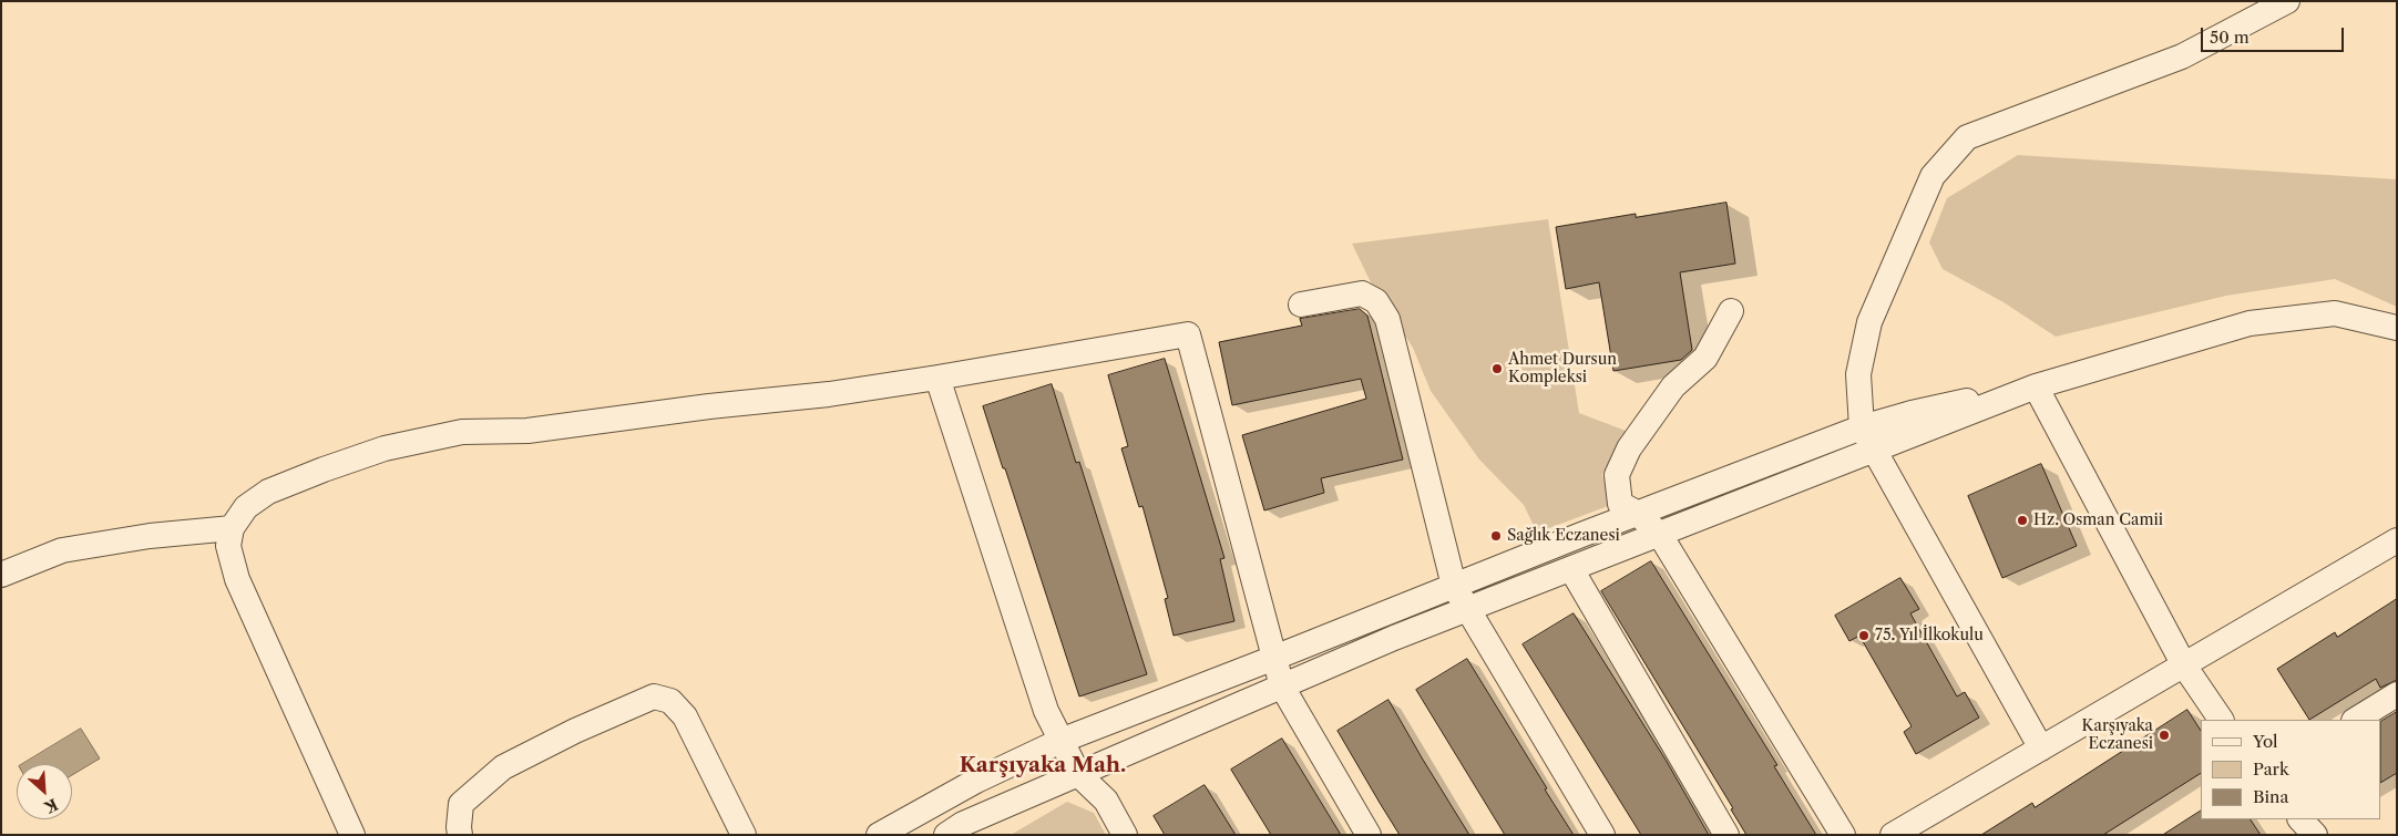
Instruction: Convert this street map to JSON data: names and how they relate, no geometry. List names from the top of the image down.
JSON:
{
  "districts": ["Karşıyaka Mah."],
  "places": [
    "Ahmet Dursun Kompleksi",
    "Hz. Osman Camii",
    "Sağlık Eczanesi",
    "75. Yıl İlkokulu",
    "Karşıyaka Eczanesi"
  ],
  "legend": ["Yol", "Park", "Bina"],
  "scale_bar": "50 m",
  "north": "bottom right"
}
